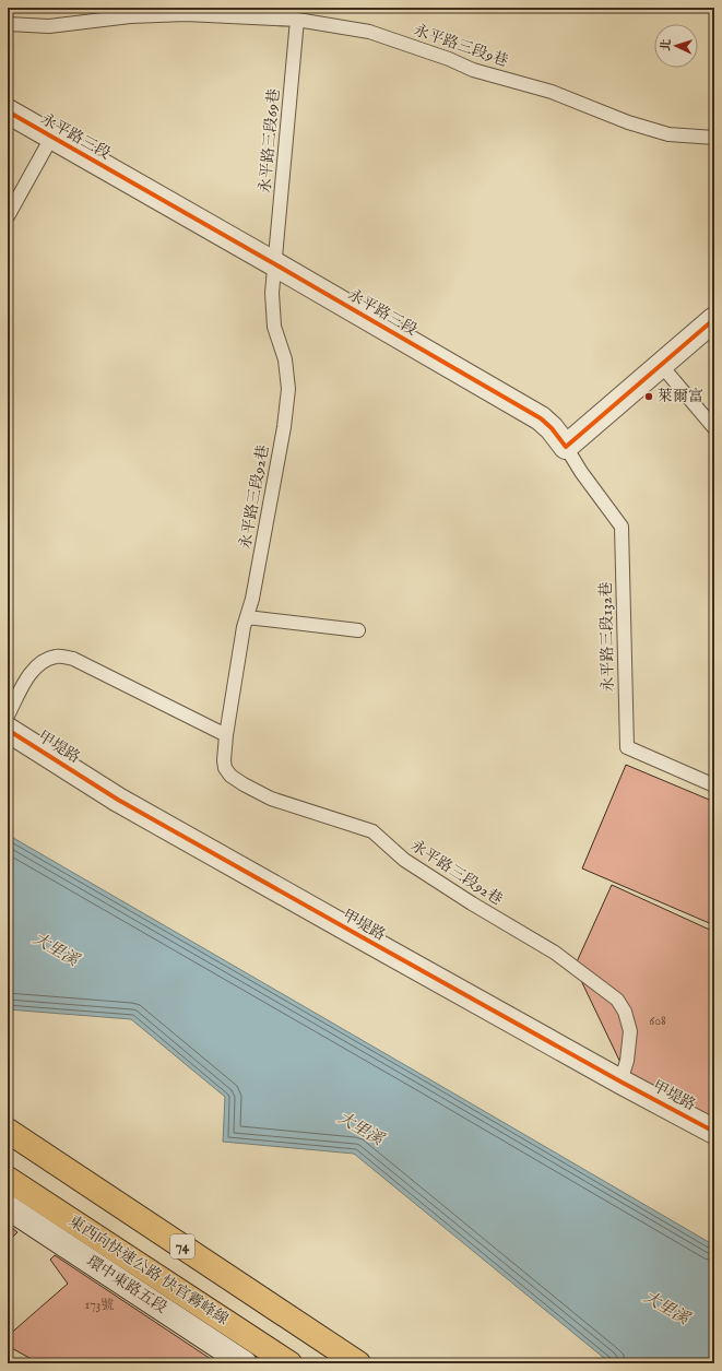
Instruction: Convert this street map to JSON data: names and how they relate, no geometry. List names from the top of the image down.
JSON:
{
  "streets": {
    "highway": ["74", "東西向快速公路 快官霧峰線"],
    "street": ["永平路三段", "甲堤路", "環中東路五段"],
    "lane": [
      "永平路三段9巷",
      "永平路三段69巷",
      "永平路三段92巷",
      "永平路三段132巷"
    ]
  },
  "crossings": [
    ["永平路三段9巷", "永平路三段69巷"],
    ["永平路三段", "永平路三段69巷"],
    ["永平路三段", "永平路三段92巷"],
    ["永平路三段", "永平路三段132巷"],
    ["永平路三段69巷", "永平路三段92巷"],
    ["永平路三段92巷", "甲堤路"]
  ],
  "water": ["大里溪"],
  "places": ["萊爾富"],
  "house_numbers": ["608", "173號"],
  "north": "left"
}
